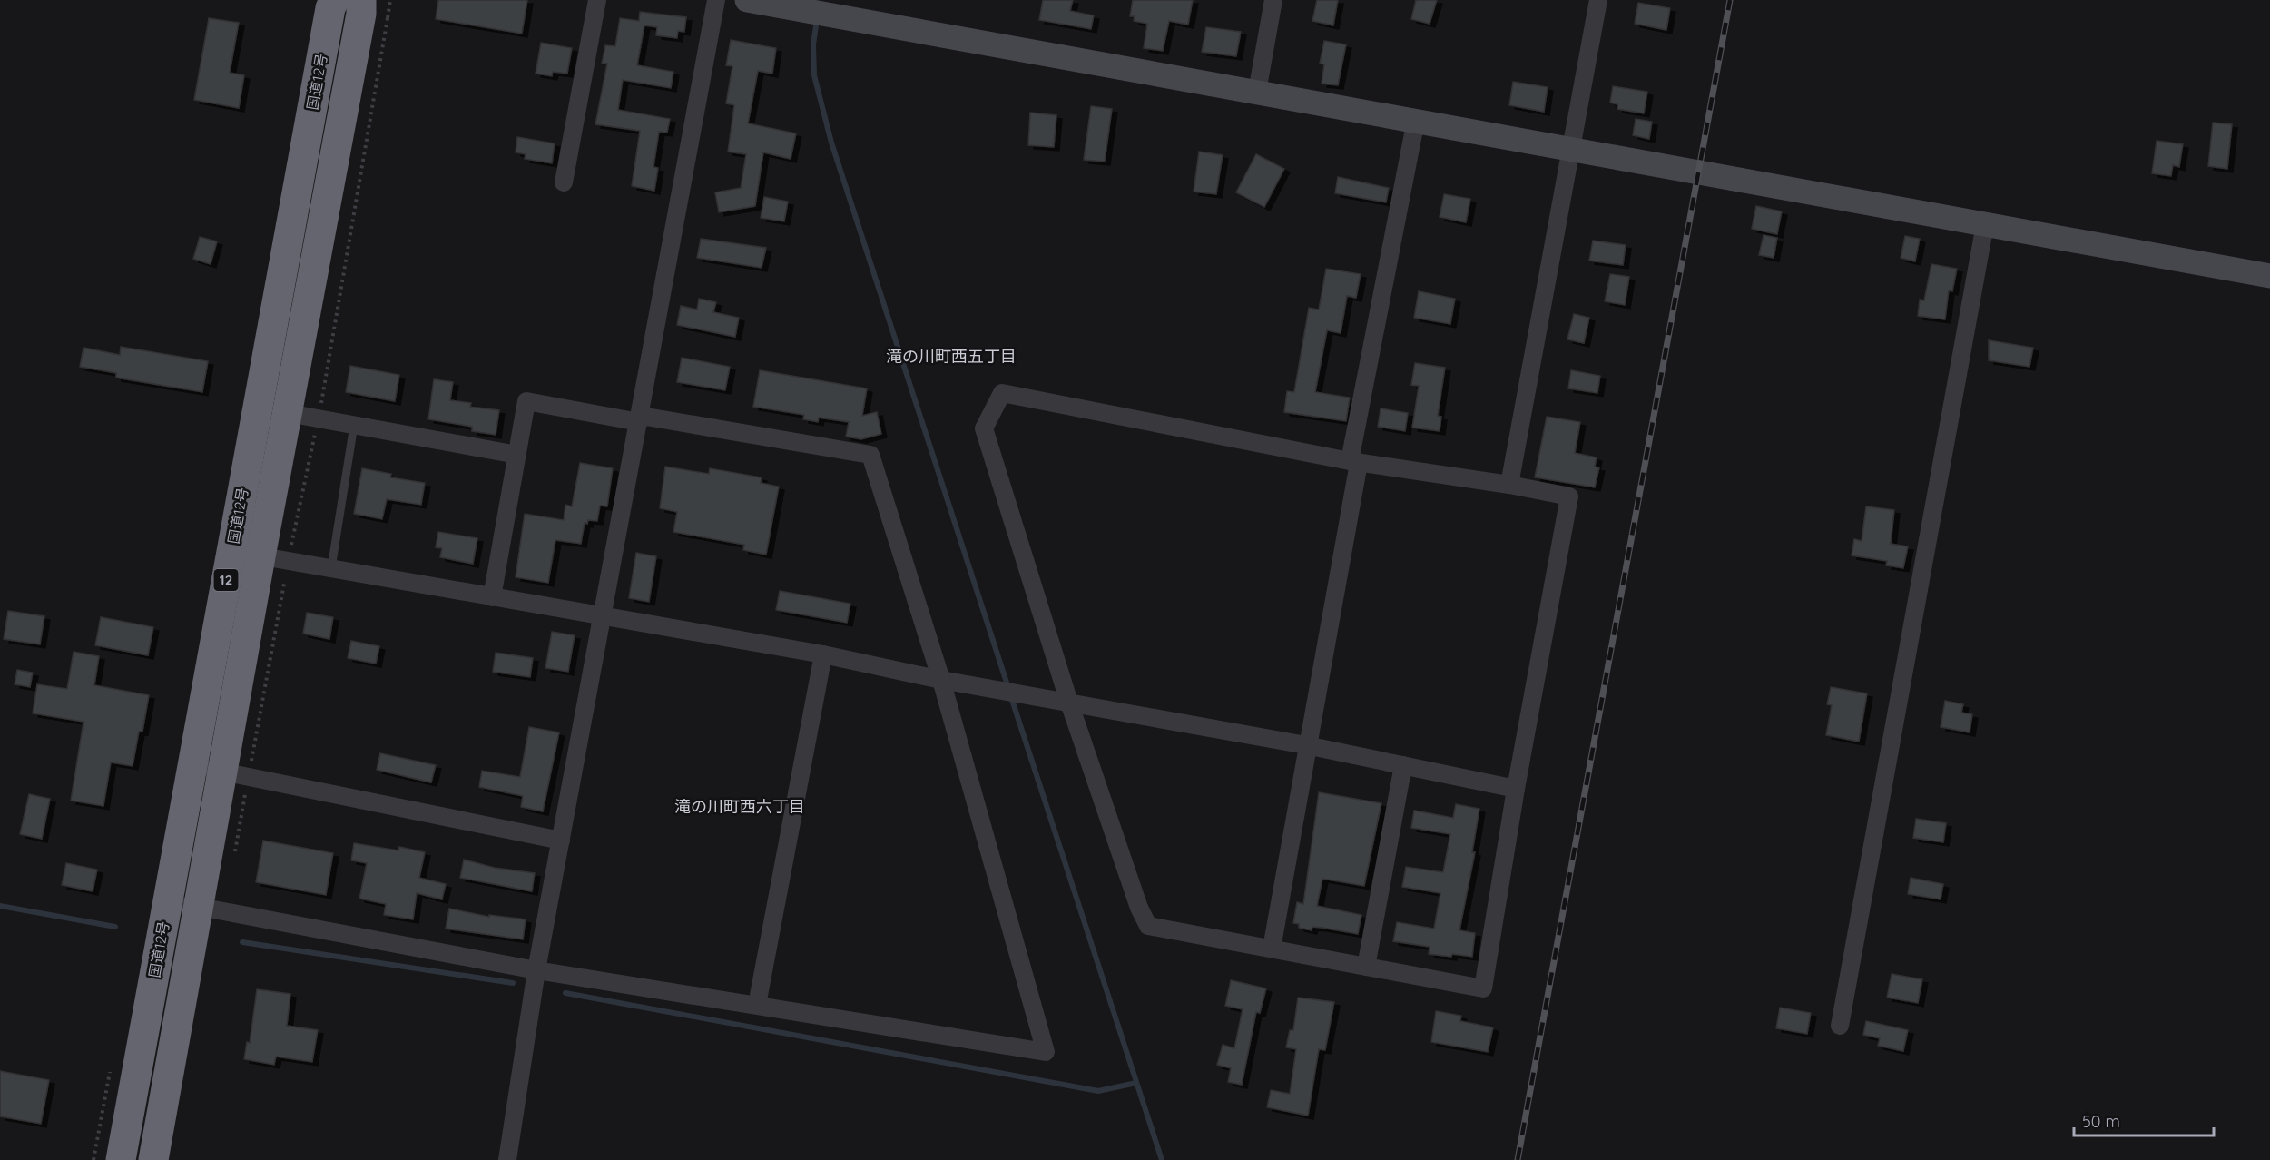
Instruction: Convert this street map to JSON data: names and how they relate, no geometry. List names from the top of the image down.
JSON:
{
  "streets": {
    "highway": ["国道12号", "12"]
  },
  "districts": ["滝の川町西五丁目", "滝の川町西六丁目"],
  "scale_bar": "50 m"
}
